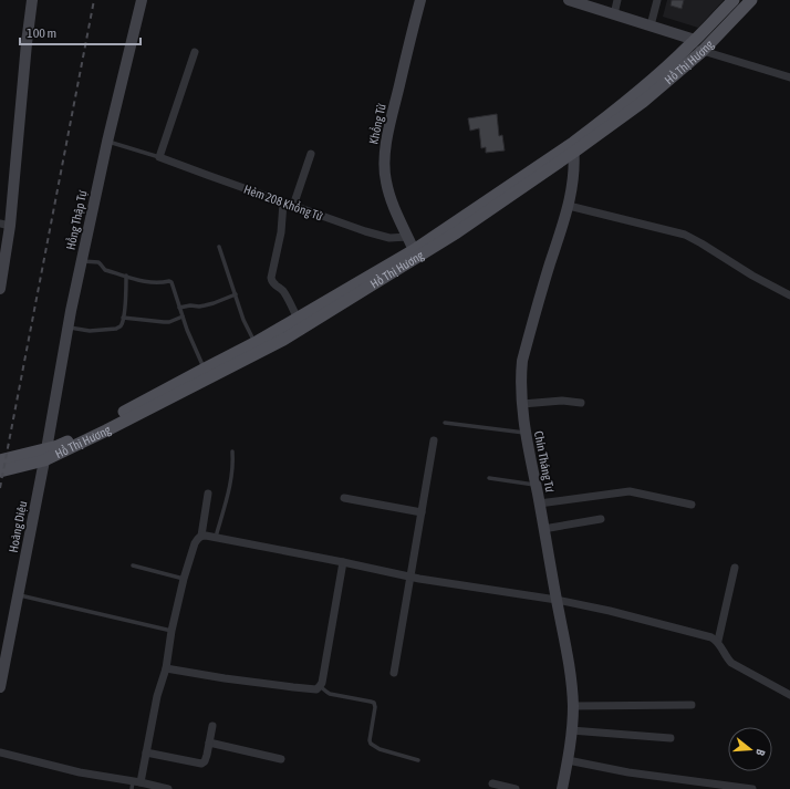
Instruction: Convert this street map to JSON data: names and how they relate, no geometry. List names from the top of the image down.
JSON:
{
  "streets": {
    "main road": ["Hồ Thị Hương"],
    "street": [
      "Khổng Tử",
      "Hẻm 208 Khổng Tử",
      "Hồng Thập Tự",
      "Chín Tháng Tư",
      "Hoàng Diệu"
    ]
  },
  "crossings": [
    ["Hồ Thị Hương", "Khổng Tử"],
    ["Hồ Thị Hương", "Hồng Thập Tự"],
    ["Hồ Thị Hương", "Chín Tháng Tư"],
    ["Hồ Thị Hương", "Hoàng Diệu"],
    ["Khổng Tử", "Hẻm 208 Khổng Tử"],
    ["Hẻm 208 Khổng Tử", "Hồng Thập Tự"],
    ["Hồng Thập Tự", "Hoàng Diệu"]
  ],
  "scale_bar": "100 m",
  "north": "right"
}
